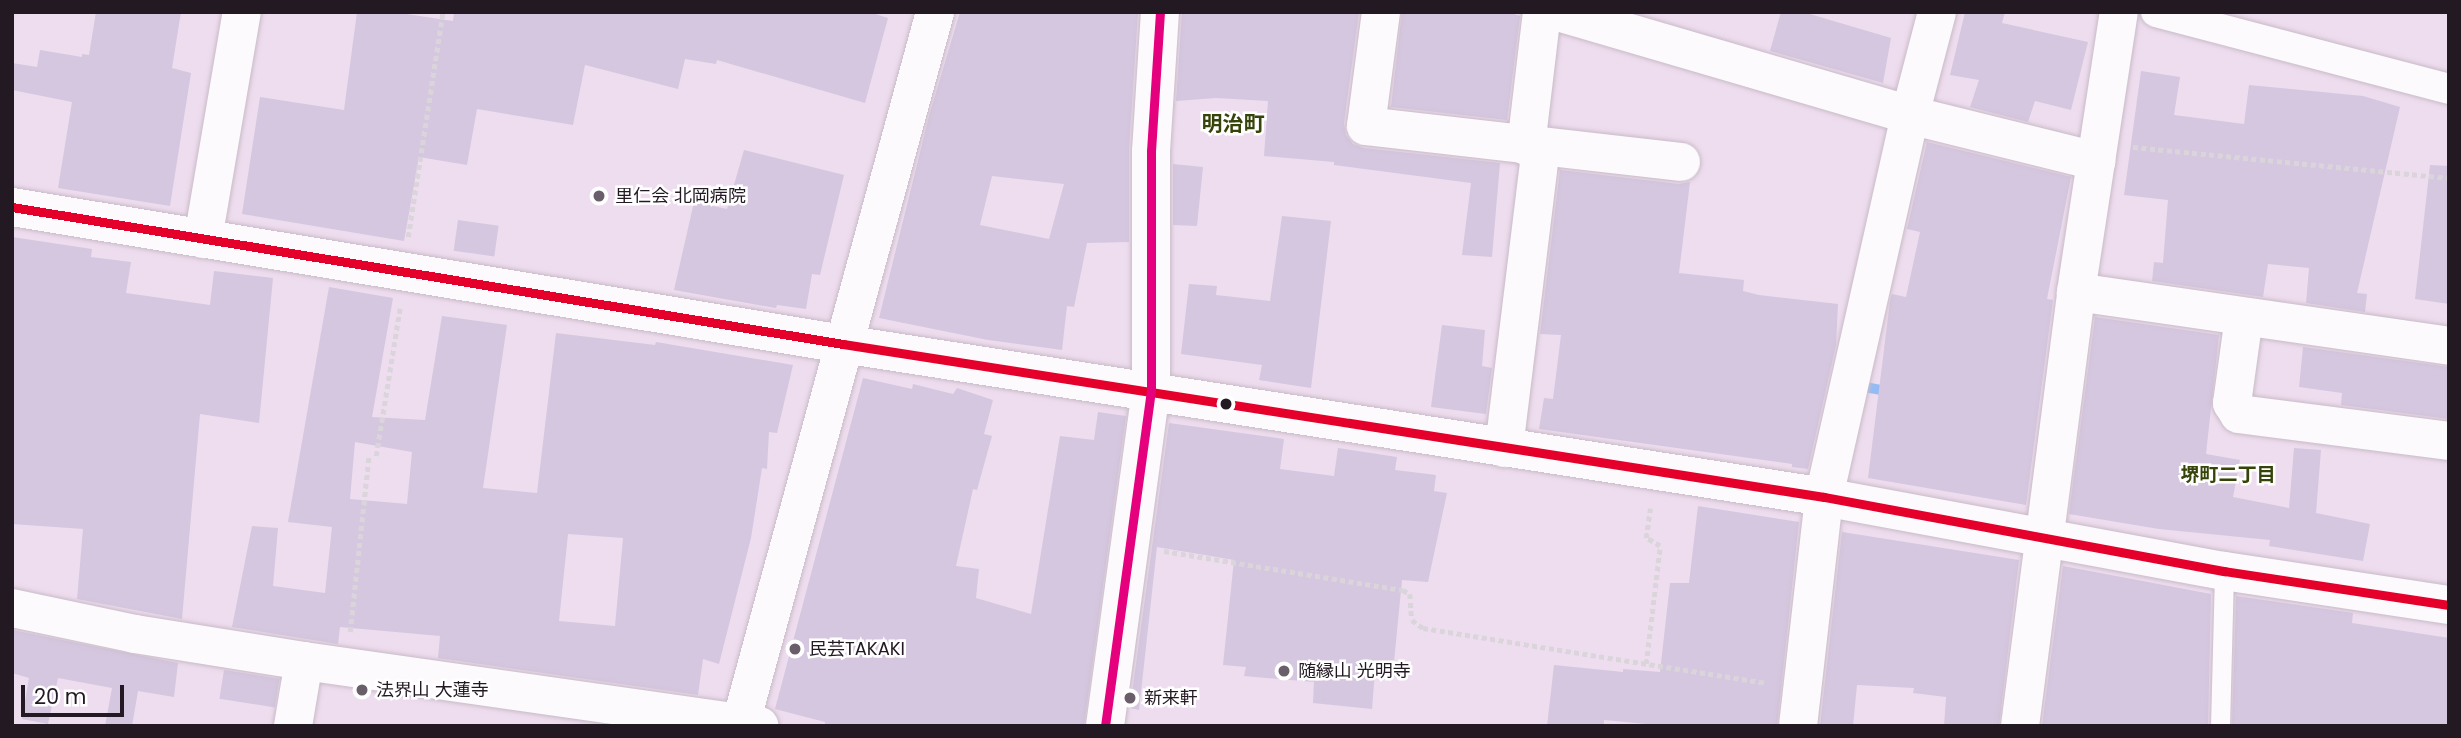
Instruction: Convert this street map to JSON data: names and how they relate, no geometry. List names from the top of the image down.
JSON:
{
  "districts": ["明治町", "堺町二丁目"],
  "places": [
    "里仁会 北岡病院",
    "民芸TAKAKI",
    "随縁山 光明寺",
    "法界山 大蓮寺",
    "新来軒"
  ],
  "scale_bar": "20 m"
}
